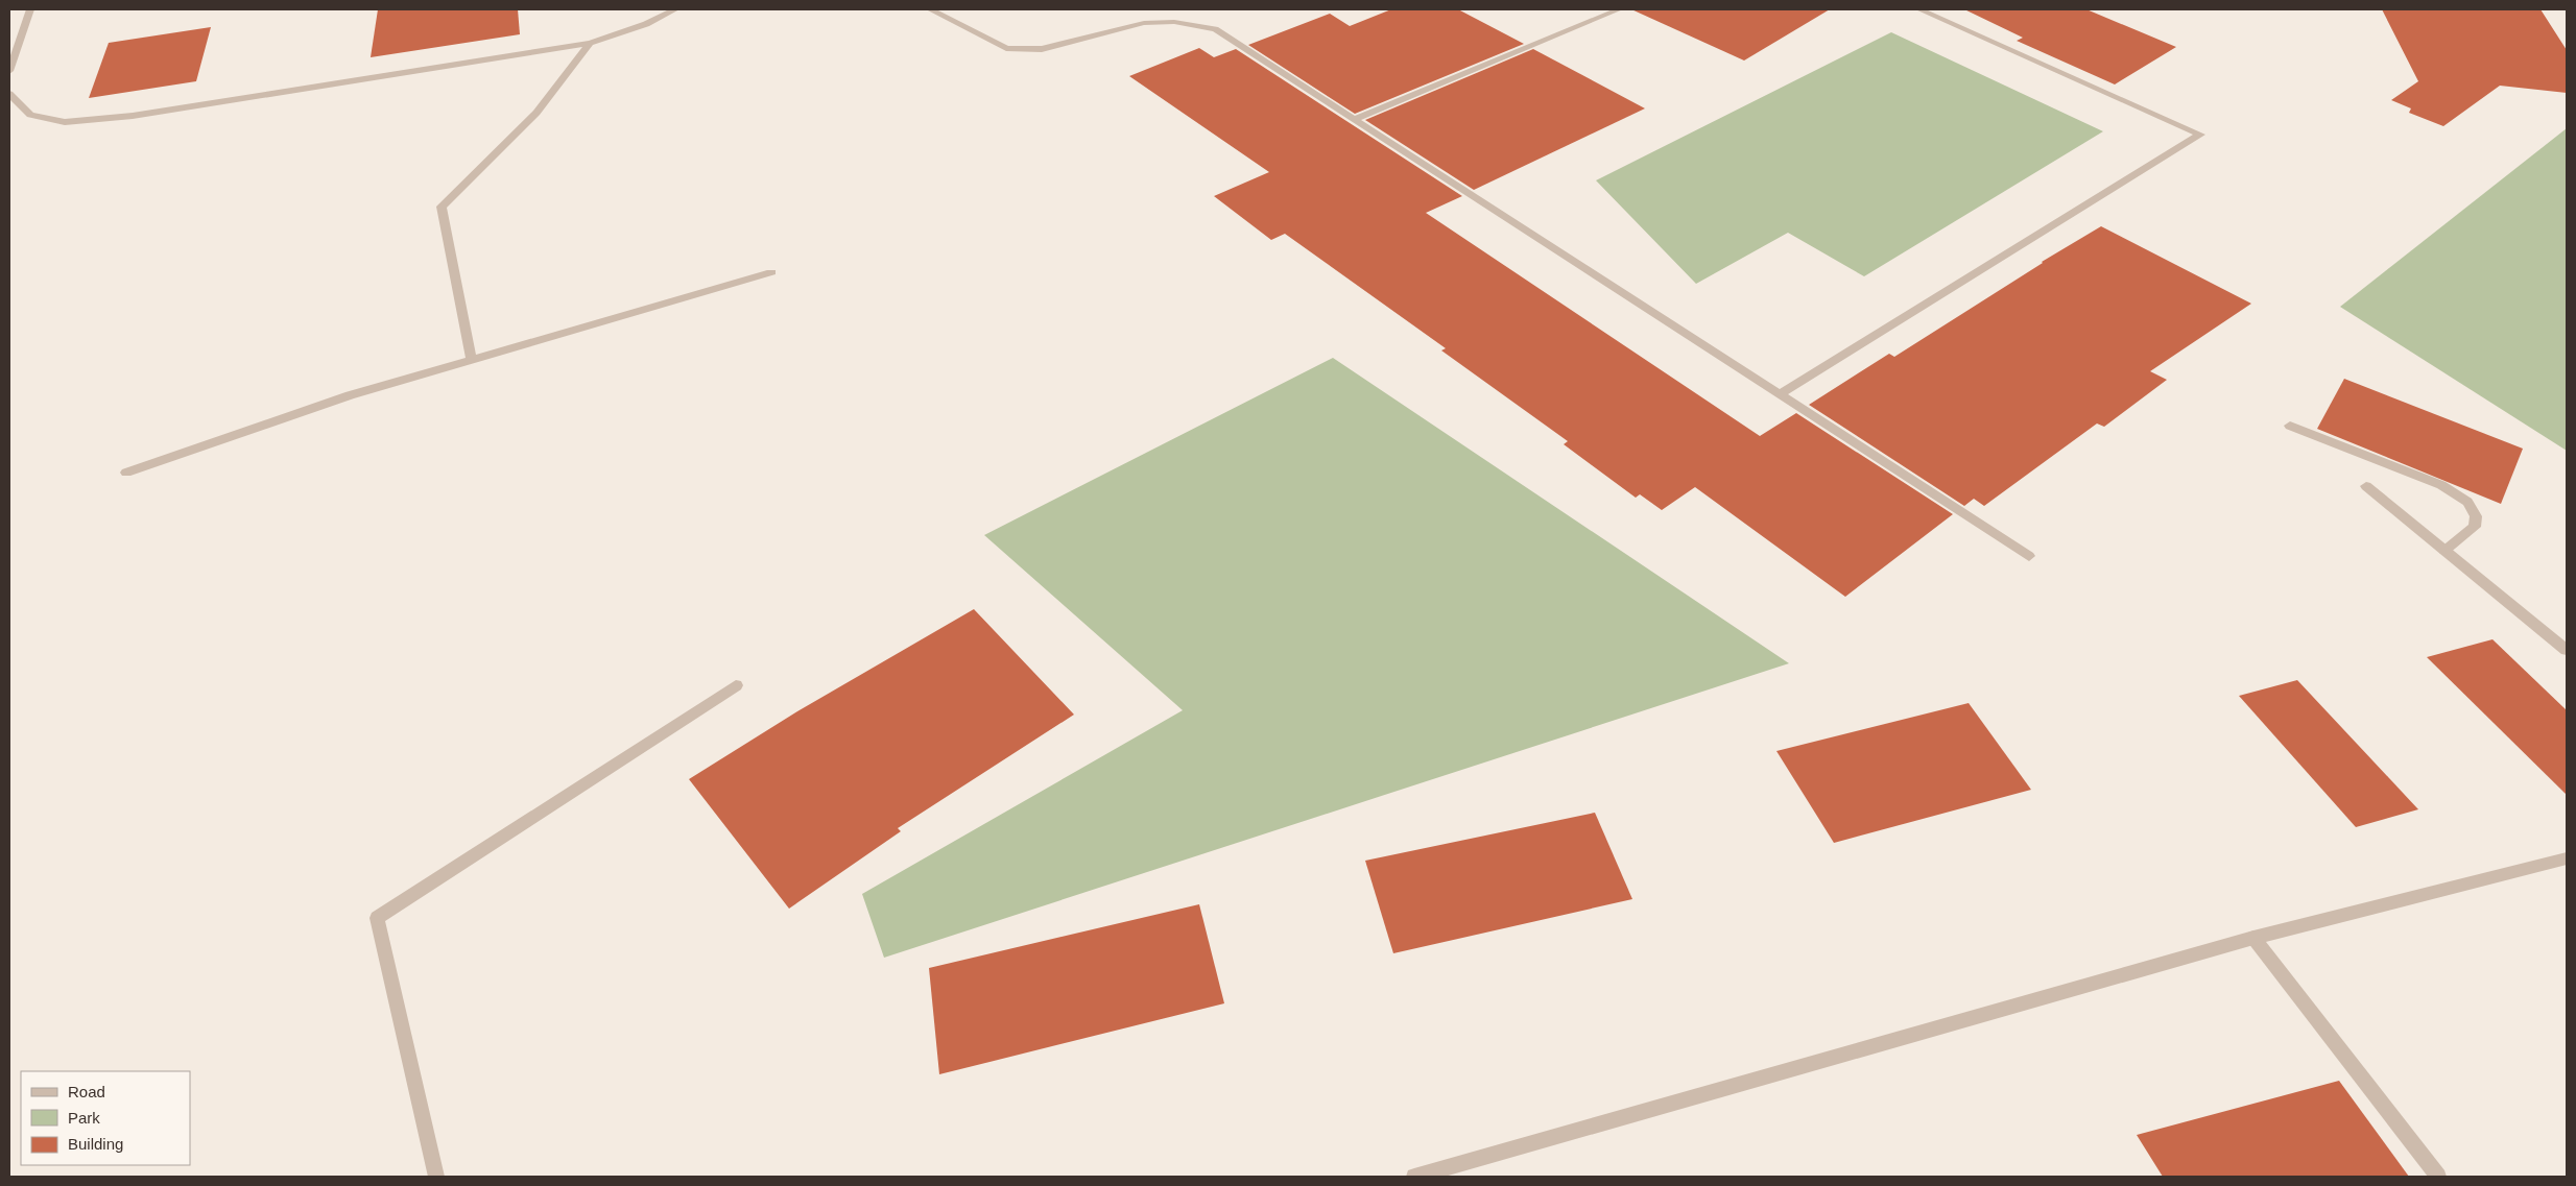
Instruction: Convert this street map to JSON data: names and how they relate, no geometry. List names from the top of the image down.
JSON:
{
  "legend": ["Road", "Park", "Building"]
}
